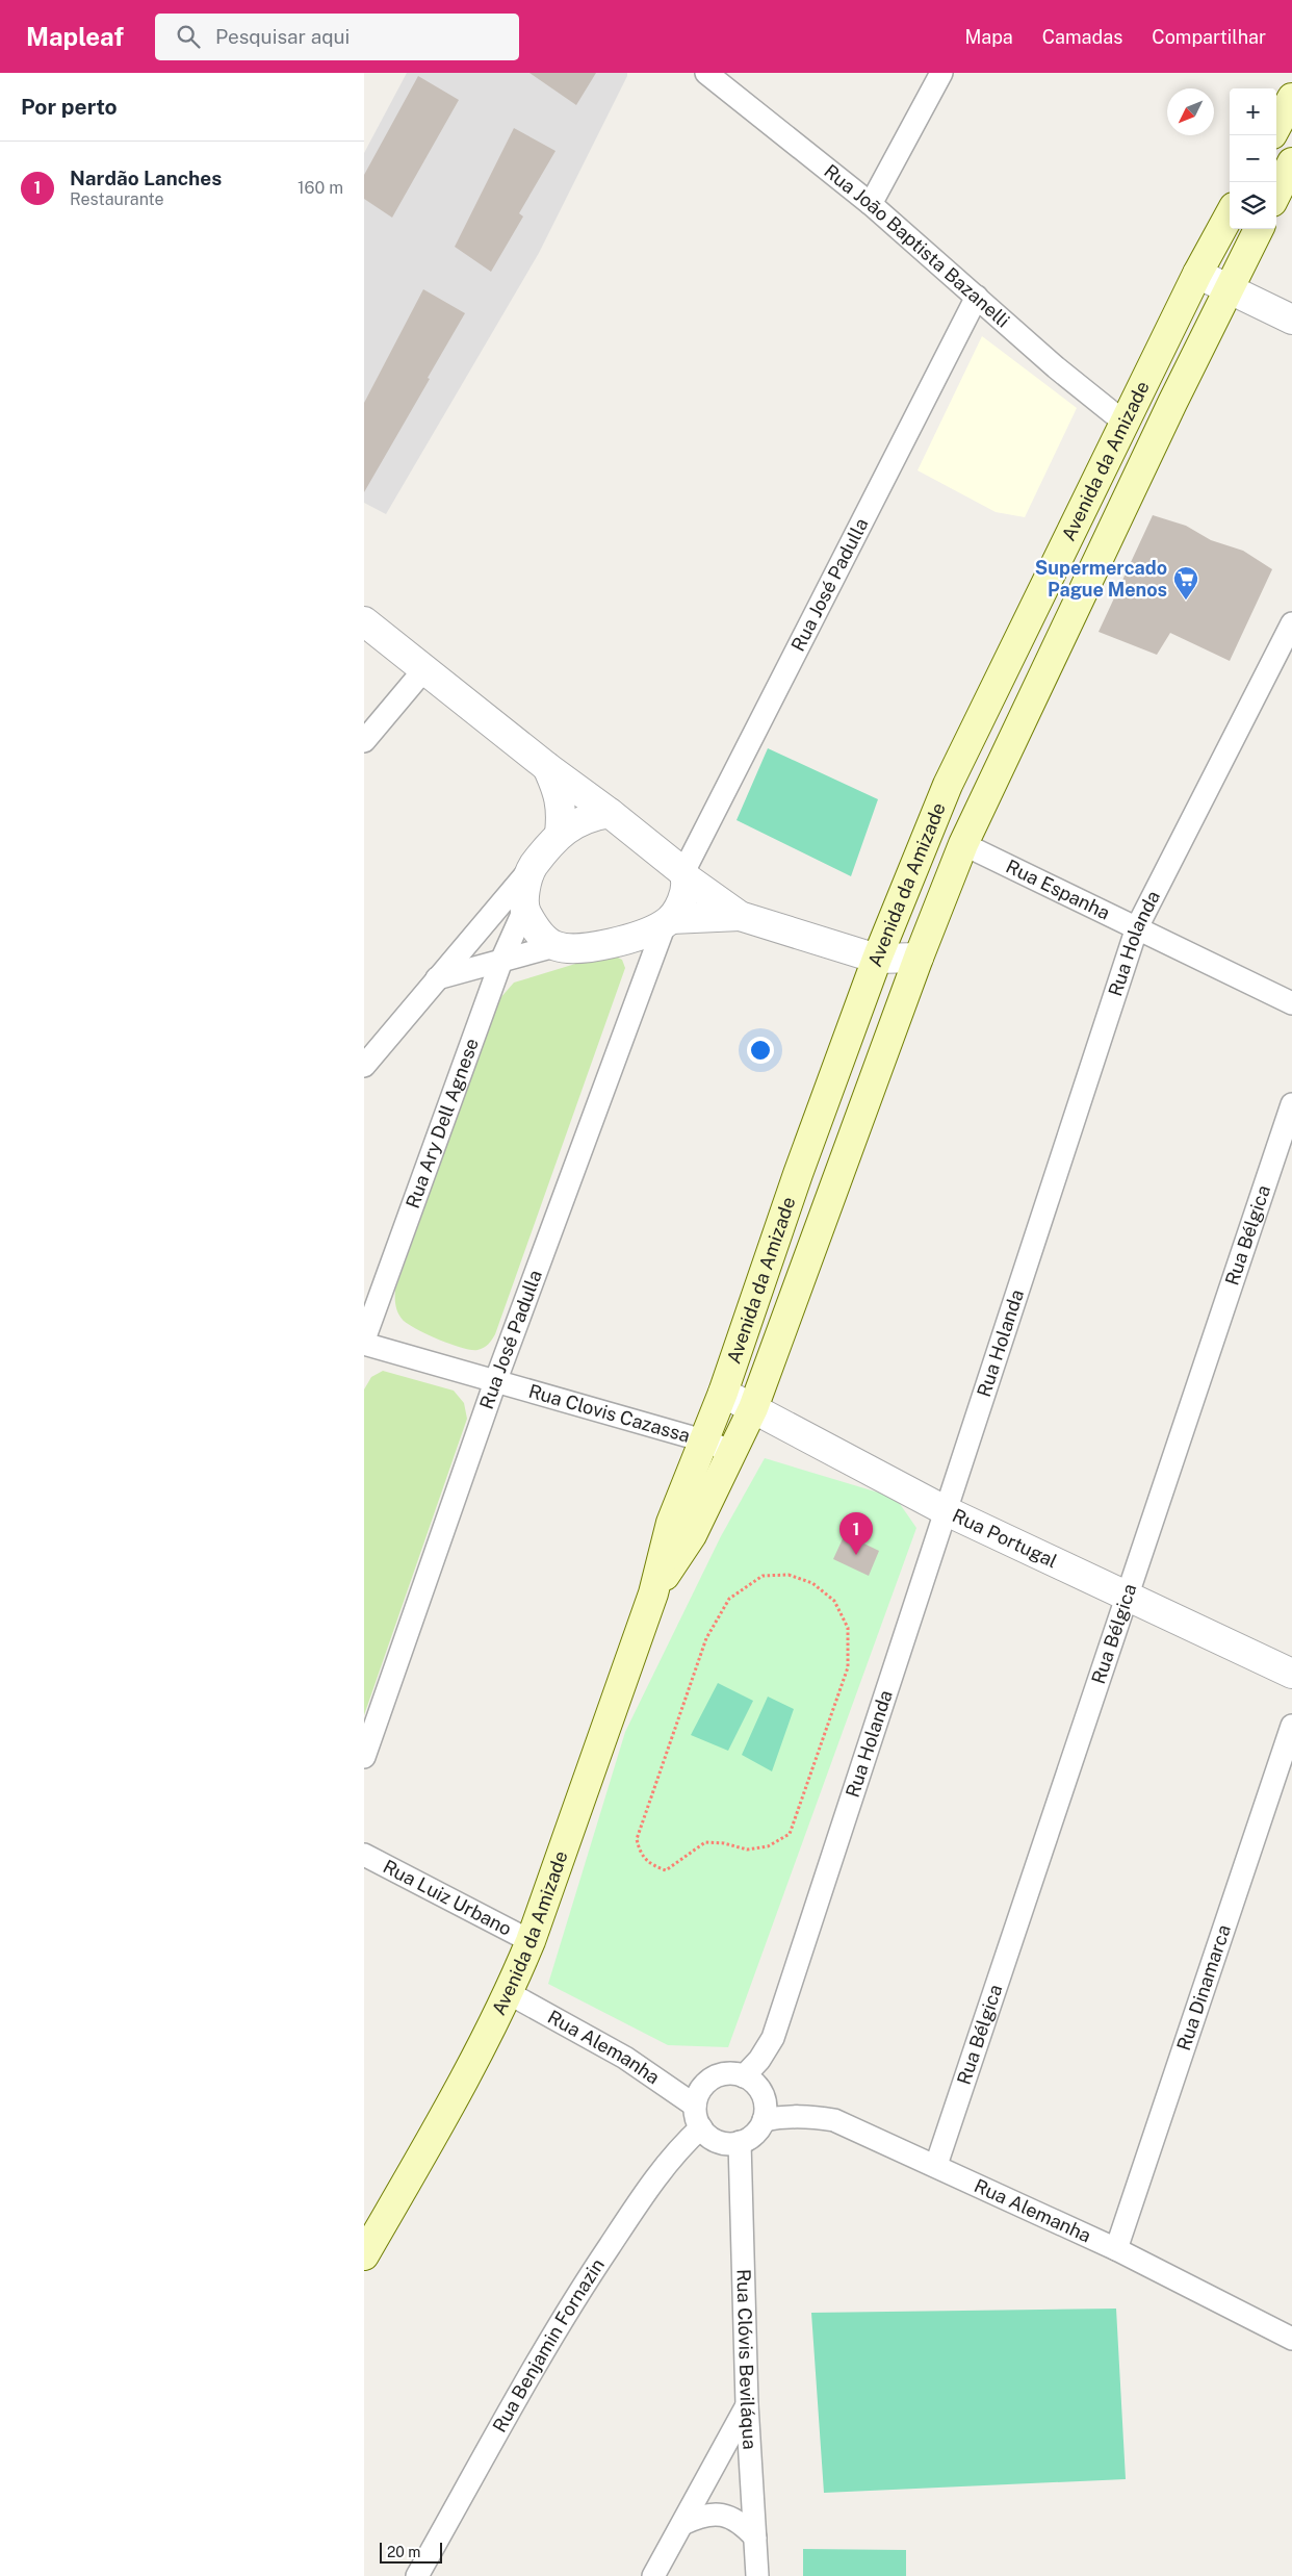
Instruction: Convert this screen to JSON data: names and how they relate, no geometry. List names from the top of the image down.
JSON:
{
  "streets": {
    "main road": ["Avenida da Amizade"],
    "street": [
      "Rua João Baptista Bazanelli",
      "Rua José Padulla",
      "Rua Espanha",
      "Rua Holanda",
      "Rua Ary Dell Agnese",
      "Rua Bélgica",
      "Rua Clovis Cazassa",
      "Rua Portugal",
      "Rua Luiz Urbano",
      "Rua Dinamarca",
      "Rua Alemanha",
      "Rua Benjamin Fornazin",
      "Rua Clóvis Beviláqua"
    ]
  },
  "crossings": [
    ["Rua João Baptista Bazanelli", "Avenida da Amizade"],
    ["Rua João Baptista Bazanelli", "Rua José Padulla"],
    ["Avenida da Amizade", "Rua Espanha"],
    ["Avenida da Amizade", "Rua Clovis Cazassa"],
    ["Avenida da Amizade", "Rua Portugal"],
    ["Avenida da Amizade", "Rua Luiz Urbano"],
    ["Avenida da Amizade", "Rua Alemanha"],
    ["Rua José Padulla", "Rua Ary Dell Agnese"],
    ["Rua José Padulla", "Rua Clovis Cazassa"],
    ["Rua Espanha", "Rua Holanda"],
    ["Rua Holanda", "Rua Portugal"],
    ["Rua Holanda", "Rua Alemanha"],
    ["Rua Holanda", "Rua Benjamin Fornazin"],
    ["Rua Holanda", "Rua Clóvis Beviláqua"],
    ["Rua Bélgica", "Rua Portugal"],
    ["Rua Bélgica", "Rua Alemanha"],
    ["Rua Dinamarca", "Rua Alemanha"],
    ["Rua Alemanha", "Rua Benjamin Fornazin"],
    ["Rua Alemanha", "Rua Clóvis Beviláqua"],
    ["Rua Benjamin Fornazin", "Rua Clóvis Beviláqua"]
  ],
  "places": {
    "supermarket": ["Supermercado Pague Menos"]
  },
  "scale_bar": "20 m",
  "north": "bottom left",
  "page": {
    "header": "Mapleaf",
    "search": "Pesquisar aqui",
    "nav": ["Mapa", "Camadas", "Compartilhar"],
    "heading": "Por perto",
    "map_buttons": ["+", "−"],
    "list": [
      {
        "mark": "1",
        "name": "Nardão Lanches",
        "note": "Restaurante",
        "value": "160 m"
      }
    ],
    "pins": "1",
    "scale": "20 m"
  }
}
